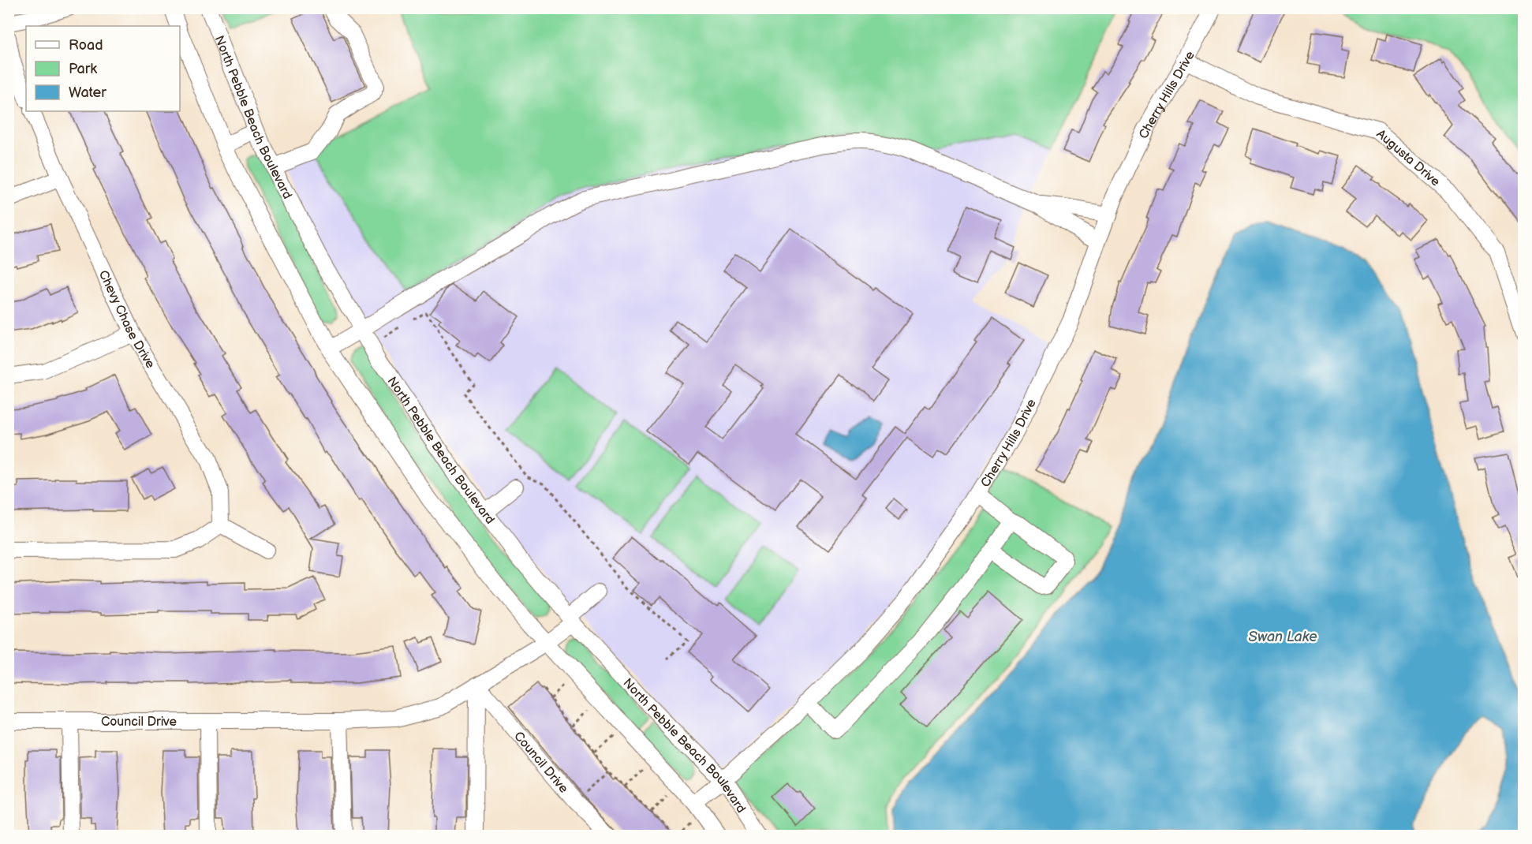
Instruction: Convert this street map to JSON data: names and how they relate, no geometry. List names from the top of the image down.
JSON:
{
  "streets": {
    "street": [
      "Cherry Hills Drive",
      "North Pebble Beach Boulevard",
      "Augusta Drive",
      "Chevy Chase Drive",
      "Council Drive"
    ]
  },
  "crossings": [
    ["Cherry Hills Drive", "North Pebble Beach Boulevard"],
    ["Cherry Hills Drive", "Augusta Drive"],
    ["North Pebble Beach Boulevard", "Council Drive"]
  ],
  "water": ["Swan Lake"],
  "legend": ["Road", "Park", "Water"]
}
